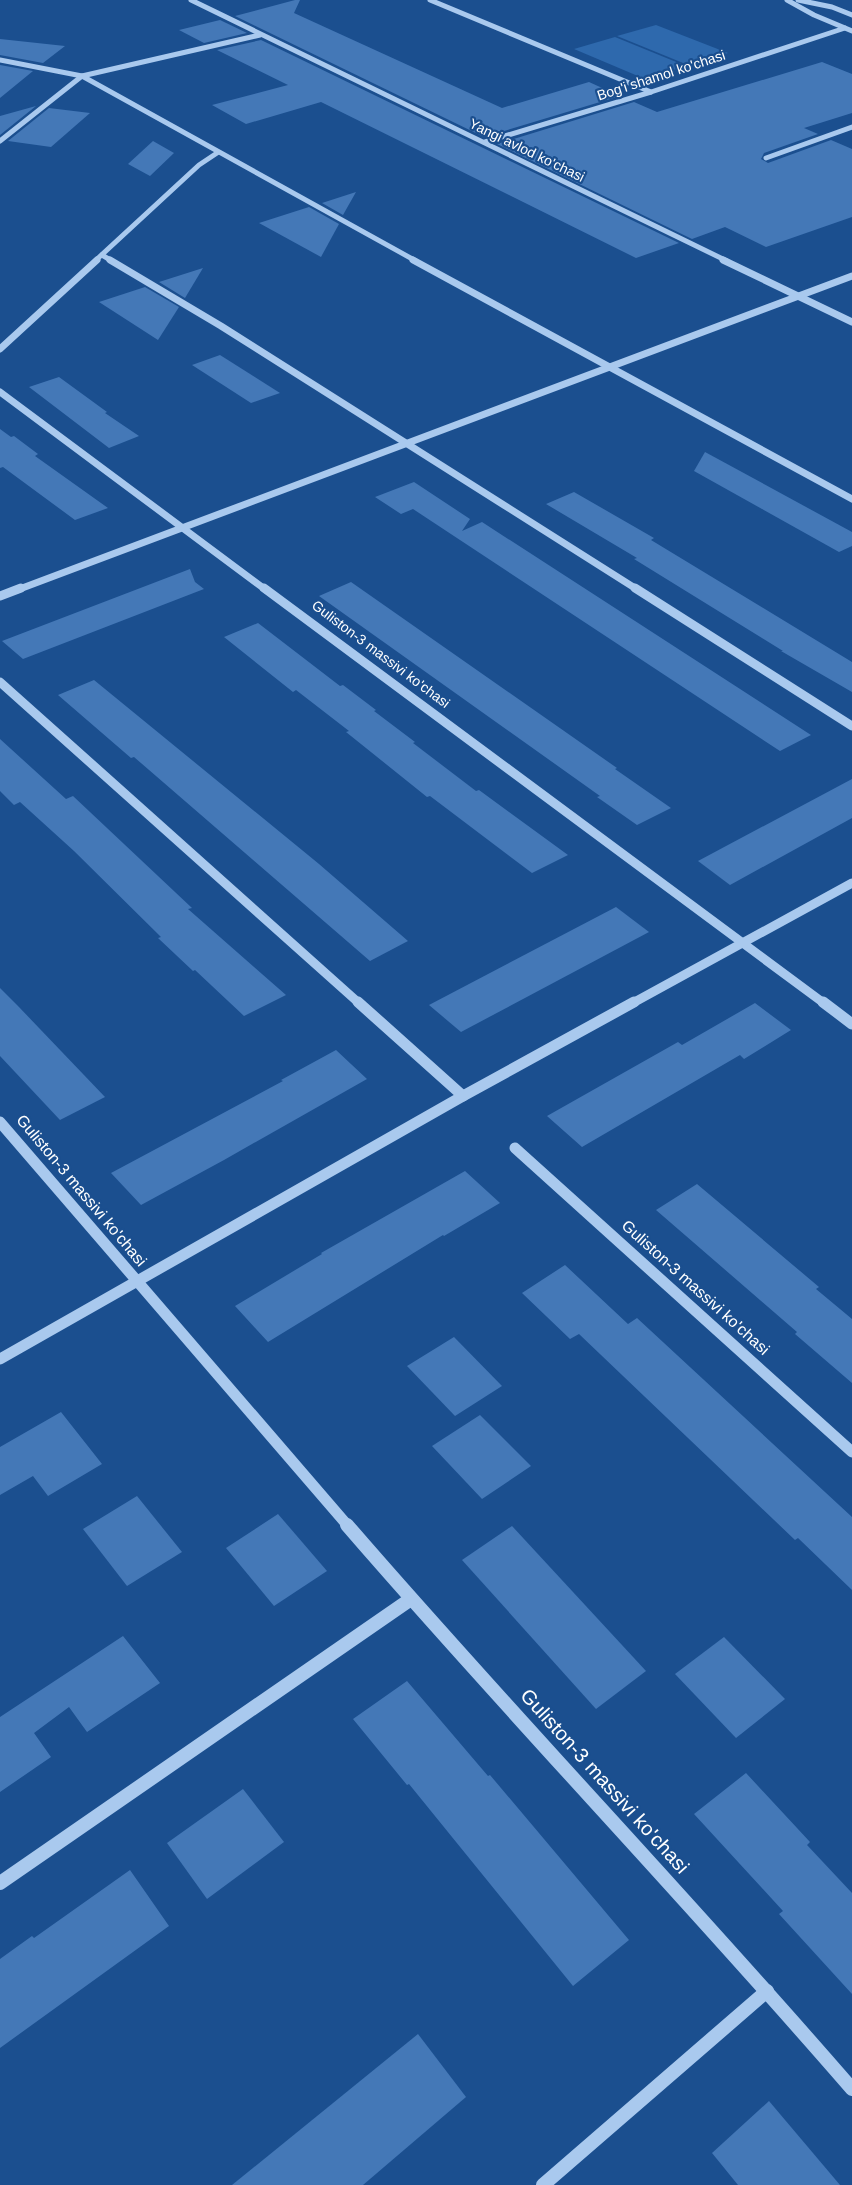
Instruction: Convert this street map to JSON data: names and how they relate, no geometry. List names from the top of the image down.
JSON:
{
  "streets": {
    "street": ["Bog'i shamol ko'chasi", "Yangi avlod ko'chasi", "Guliston-3 massivi ko'chasi"]
  },
  "crossings": [
    ["Bog'i shamol ko'chasi", "Yangi avlod ko'chasi"]
  ]
}
